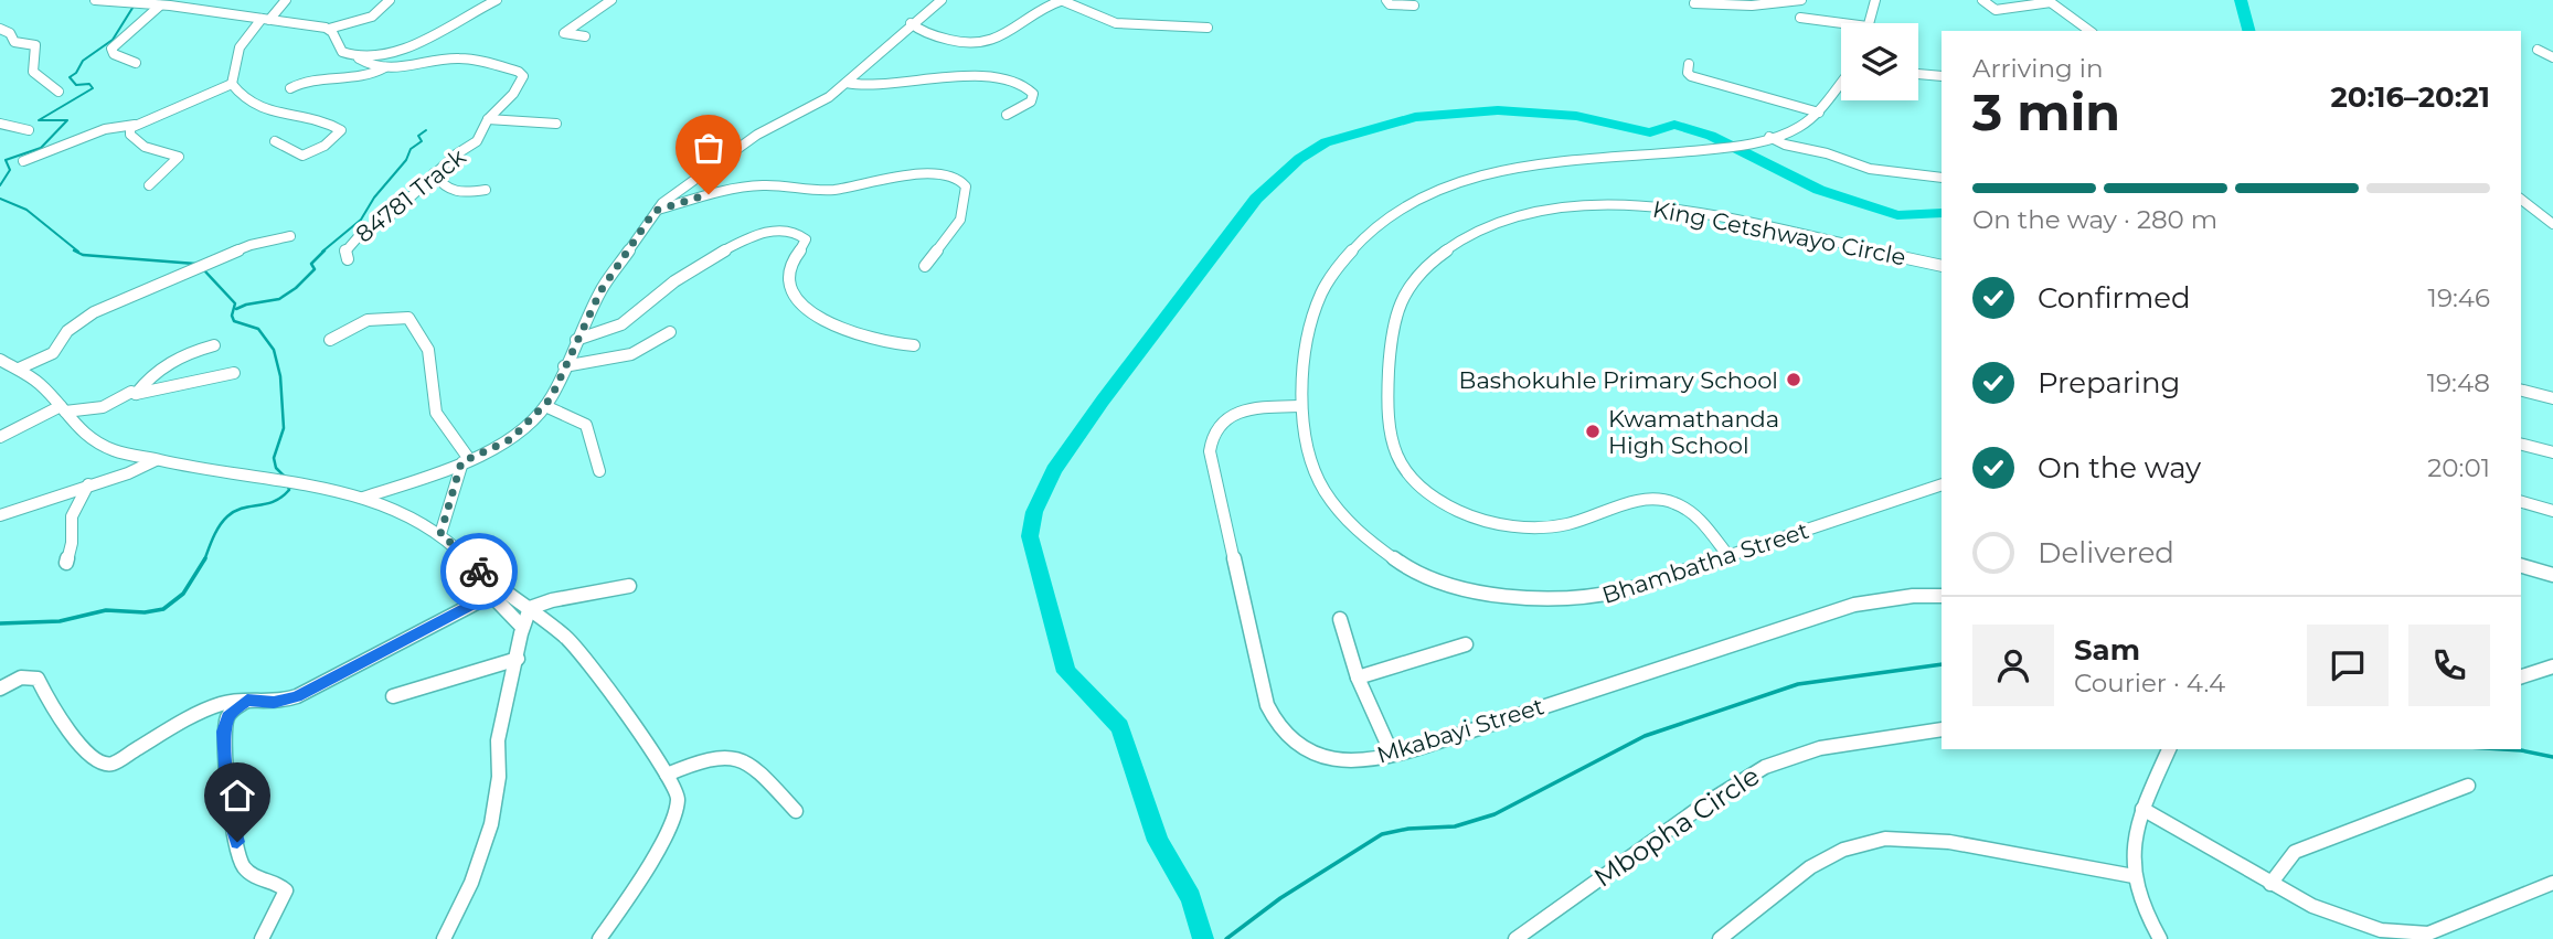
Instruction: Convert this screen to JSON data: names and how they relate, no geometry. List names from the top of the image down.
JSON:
{
  "streets": {
    "street": [
      "84781 Track",
      "King Cetshwayo Circle",
      "Bhambatha Street",
      "Mkabayi Street",
      "Mbopha Circle"
    ]
  },
  "crossings": [
    ["King Cetshwayo Circle", "Bhambatha Street"],
    ["Bhambatha Street", "Mkabayi Street"]
  ],
  "places": ["Bashokuhle Primary School", "Kwamathanda High School"],
  "page": {
    "heading": ["3 min", "Arriving in", "20:16–20:21"],
    "panel": ["Sam", "Courier · 4.4"],
    "bar": "On the way · 280 m",
    "list": [
      ["Confirmed", "19:46"],
      ["Preparing", "19:48"],
      ["On the way", "20:01"],
      "Delivered"
    ]
  }
}
